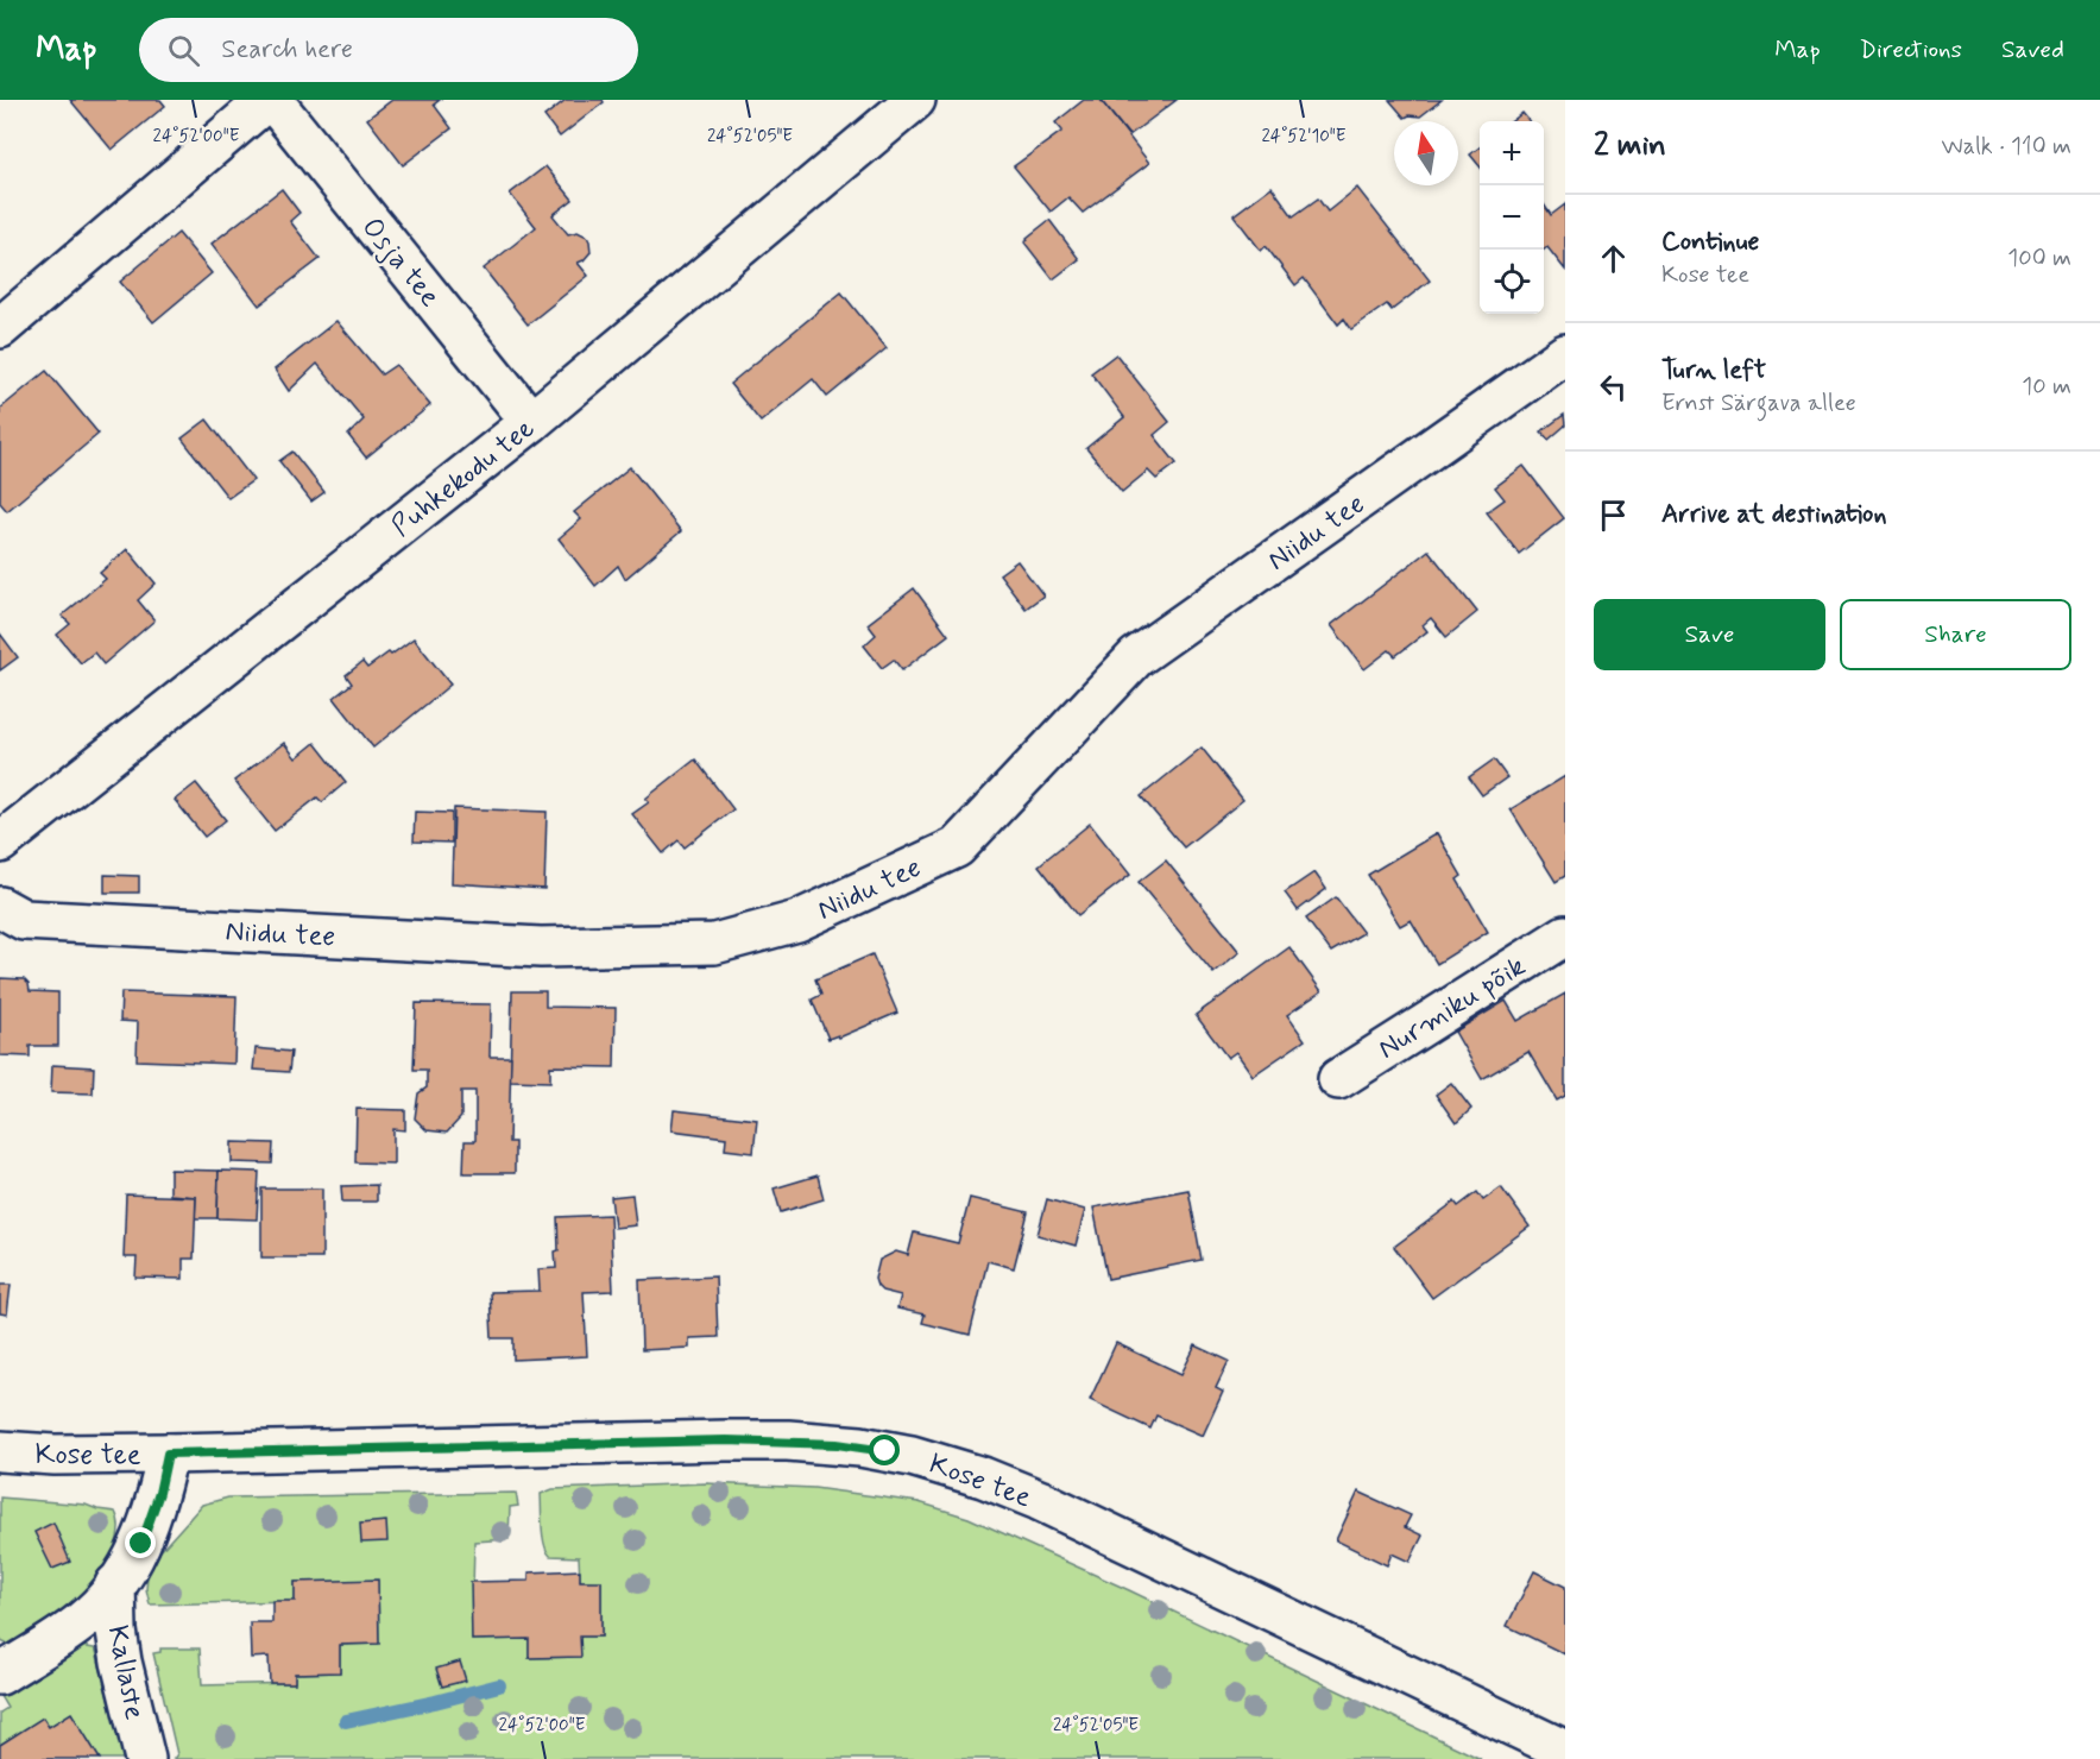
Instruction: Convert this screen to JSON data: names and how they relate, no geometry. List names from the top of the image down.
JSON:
{
  "streets": {
    "street": [
      "Osja tee",
      "Puhkekodu tee",
      "Niidu tee",
      "Nurmiku põik",
      "Kose tee",
      "Kallaste"
    ]
  },
  "crossings": [
    ["Osja tee", "Puhkekodu tee"]
  ],
  "north": "top",
  "page": {
    "header": "Map",
    "search": "Search here",
    "nav": ["Map", "Directions", "Saved"],
    "heading": ["2 min", "Walk · 110 m"],
    "map_buttons": ["+", "−"],
    "list": [
      ["Continue", "Kose tee", "100 m"],
      ["Turn left", "Ernst Särgava allee", "10 m"],
      "Arrive at destination"
    ],
    "buttons": ["Save", "Share"]
  },
  "coordinates": ["24°52'00\"E", "24°52'05\"E", "24°52'10\"E"]
}
